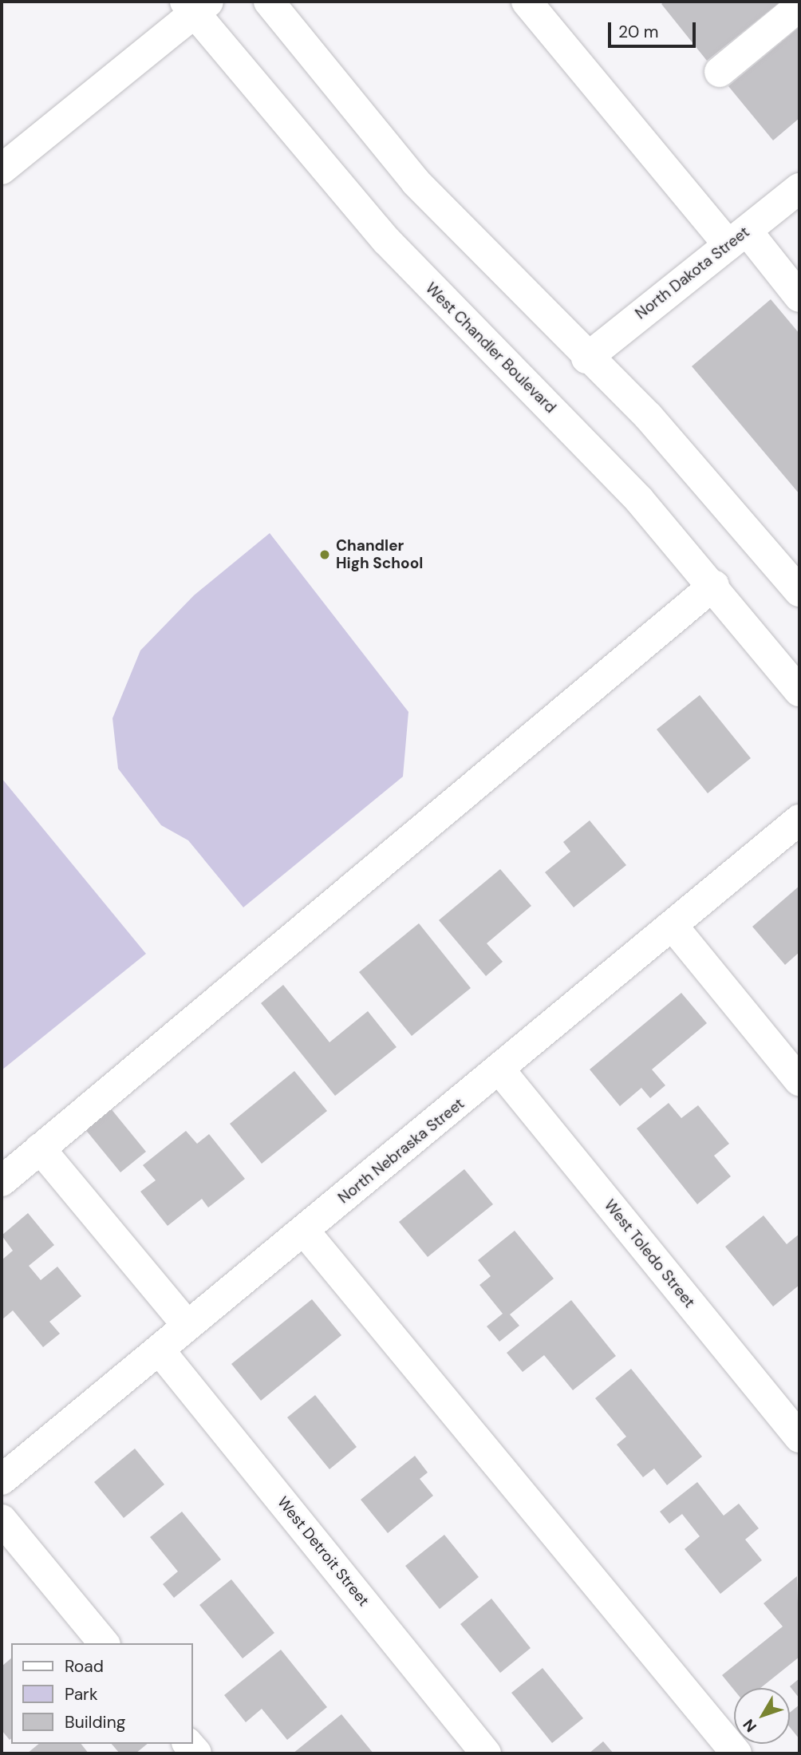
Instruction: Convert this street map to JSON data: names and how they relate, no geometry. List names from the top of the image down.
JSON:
{
  "streets": {
    "street": [
      "North Dakota Street",
      "West Chandler Boulevard",
      "North Nebraska Street",
      "West Toledo Street",
      "West Detroit Street"
    ]
  },
  "crossings": [
    ["North Nebraska Street", "West Toledo Street"],
    ["North Nebraska Street", "West Detroit Street"]
  ],
  "places": ["Chandler High School"],
  "legend": ["Road", "Park", "Building"],
  "scale_bar": "20 m",
  "north": "bottom left"
}
